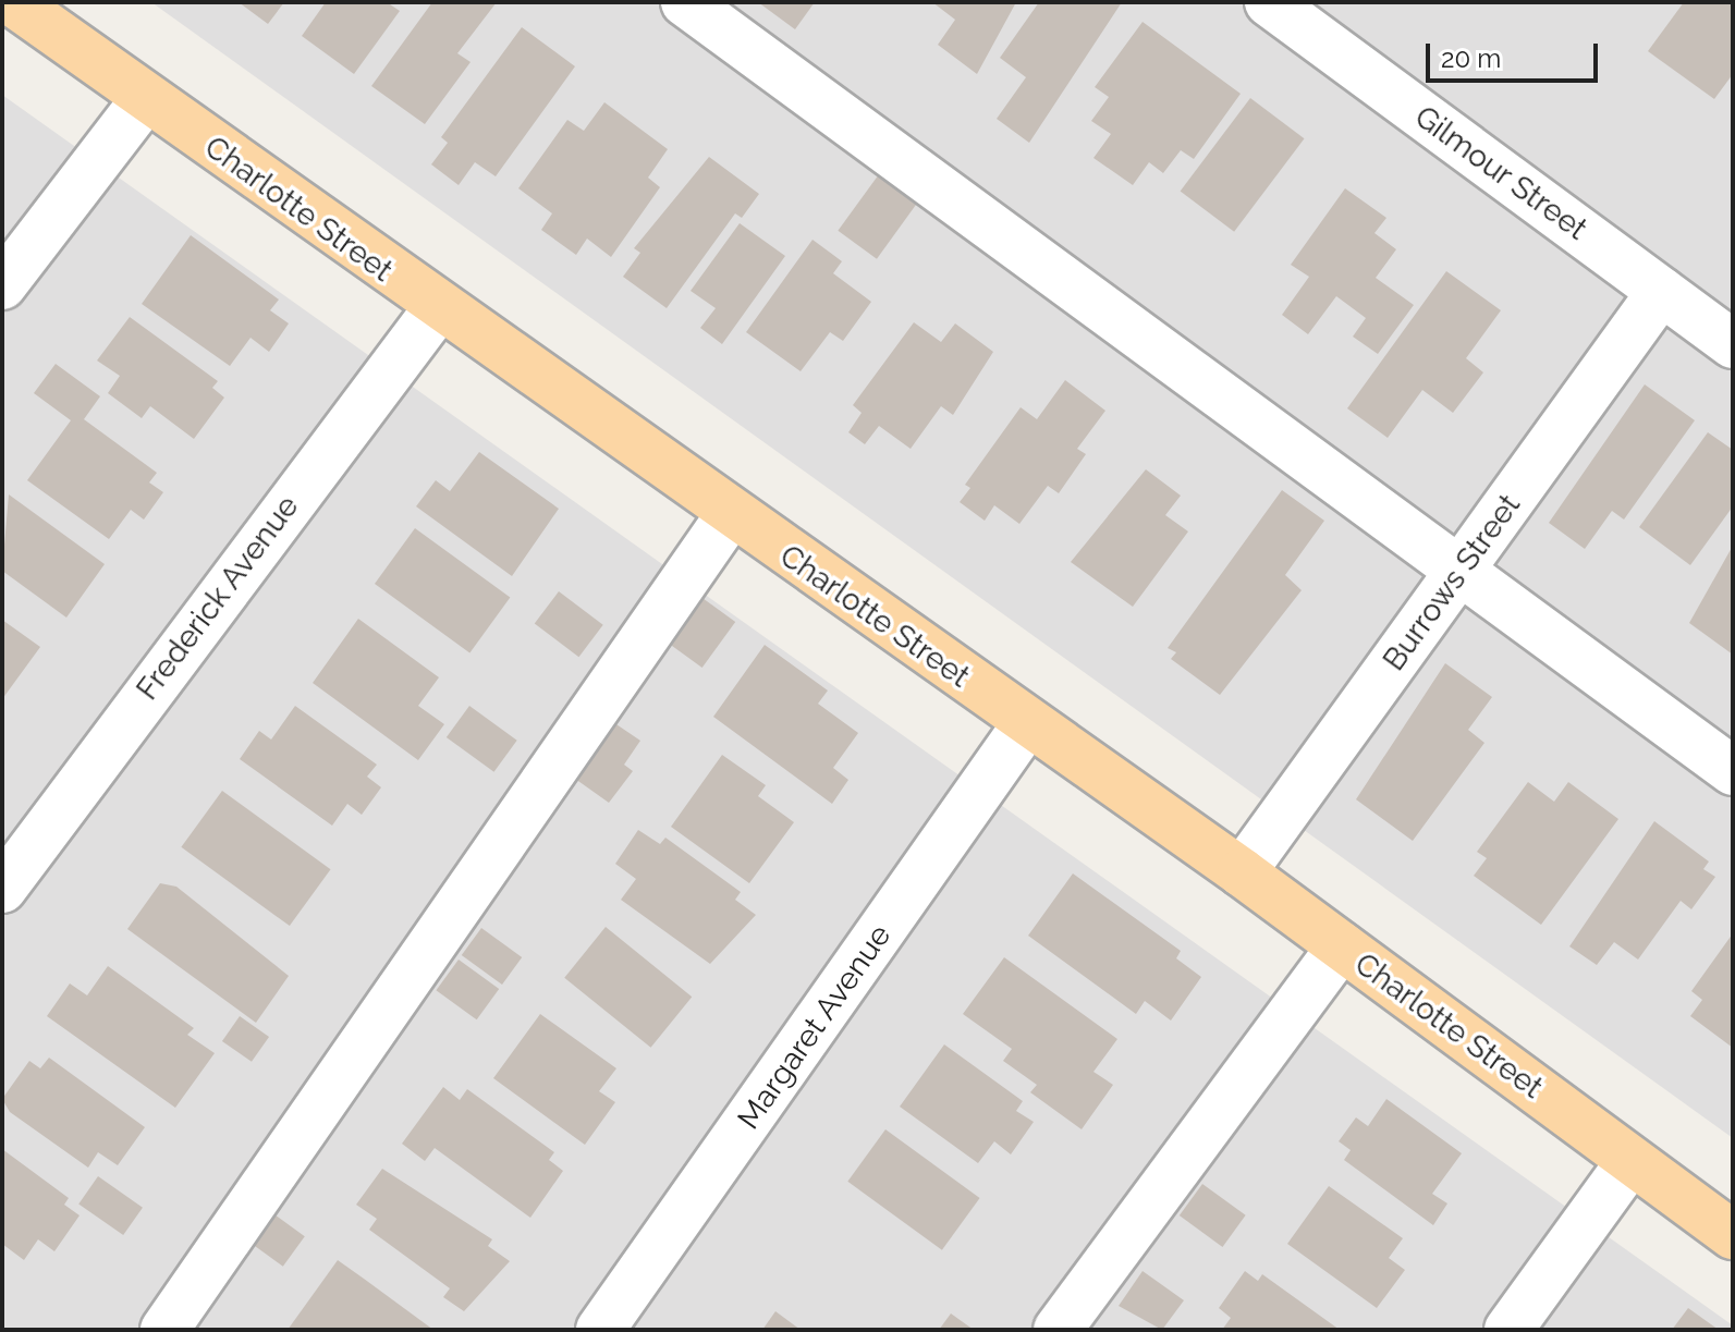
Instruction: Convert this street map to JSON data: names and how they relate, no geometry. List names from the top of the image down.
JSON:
{
  "streets": {
    "main road": ["Charlotte Street"],
    "street": [
      "Gilmour Street",
      "Burrows Street",
      "Frederick Avenue",
      "Margaret Avenue"
    ]
  },
  "crossings": [
    ["Gilmour Street", "Burrows Street"],
    ["Charlotte Street", "Burrows Street"],
    ["Charlotte Street", "Frederick Avenue"],
    ["Charlotte Street", "Margaret Avenue"]
  ],
  "scale_bar": "20 m"
}
